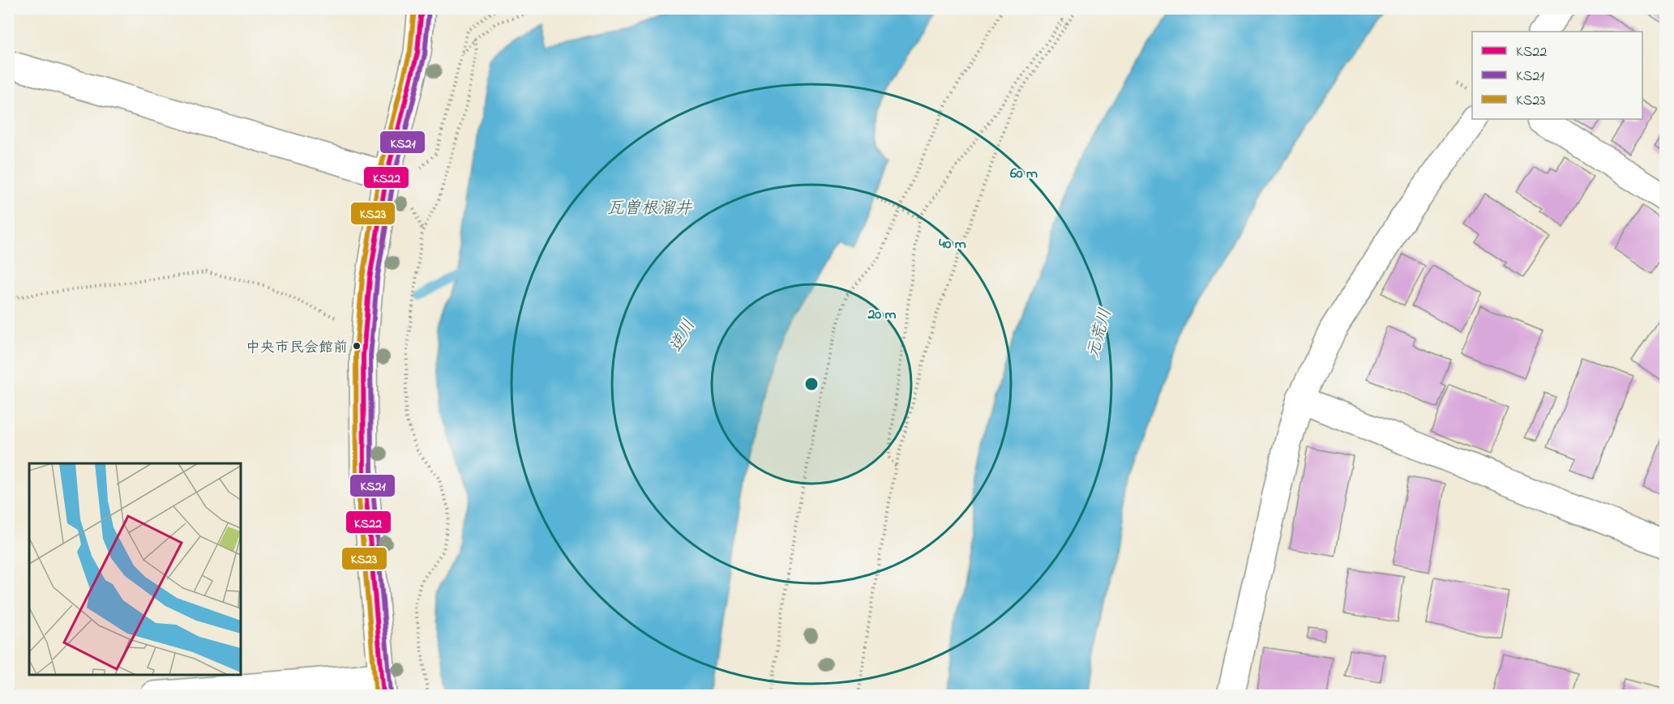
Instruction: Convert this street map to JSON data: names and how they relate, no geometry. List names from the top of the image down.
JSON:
{
  "water": ["瓦曽根溜井", "元荒川", "逆川"],
  "places": ["中央市民会館前"],
  "lines": ["transit line KS22", "transit line KS23", "transit line KS21"],
  "legend": ["KS22", "KS21", "KS23"],
  "rings": ["60 m", "40 m", "20 m"]
}
